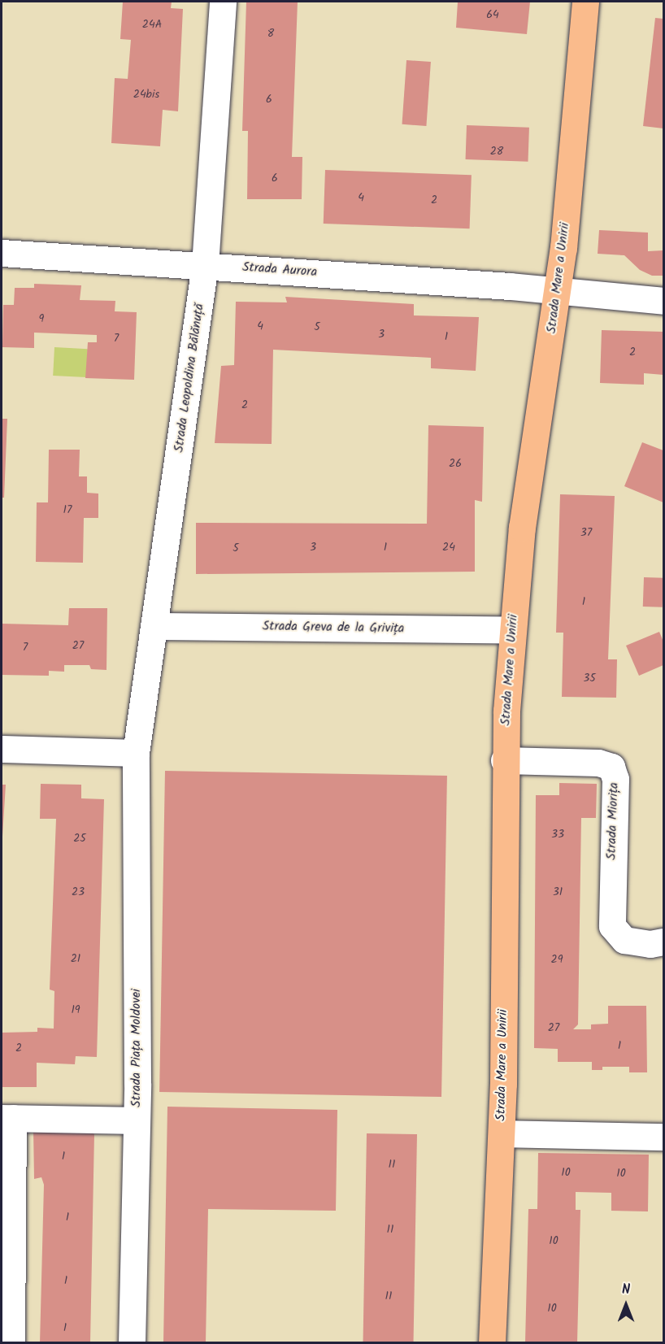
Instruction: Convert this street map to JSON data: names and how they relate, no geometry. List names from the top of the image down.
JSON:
{
  "streets": {
    "main road": ["Strada Mare a Unirii"],
    "street": [
      "Strada Aurora",
      "Strada Leopoldina Bălănuță",
      "Strada Greva de la Grivița",
      "Strada Miorița",
      "Strada Piața Moldovei"
    ]
  },
  "crossings": [
    ["Strada Aurora", "Strada Mare a Unirii"],
    ["Strada Aurora", "Strada Leopoldina Bălănuță"],
    ["Strada Mare a Unirii", "Strada Greva de la Grivița"],
    ["Strada Mare a Unirii", "Strada Miorița"],
    ["Strada Leopoldina Bălănuță", "Strada Greva de la Grivița"],
    ["Strada Leopoldina Bălănuță", "Strada Piața Moldovei"]
  ],
  "house_numbers": [
    "64",
    "24A",
    "8",
    "24bis",
    "6",
    "28",
    "6",
    "4",
    "2",
    "9",
    "4",
    "5",
    "3",
    "1",
    "7",
    "2",
    "2",
    "26",
    "17",
    "37",
    "3",
    "1",
    "24",
    "5",
    "1",
    "27",
    "7",
    "35",
    "33",
    "25",
    "23",
    "31",
    "21",
    "29",
    "19",
    "27",
    "1",
    "2",
    "1",
    "11",
    "10",
    "10",
    "1",
    "11",
    "10",
    "1",
    "11",
    "10",
    "1"
  ],
  "north": "top"
}
